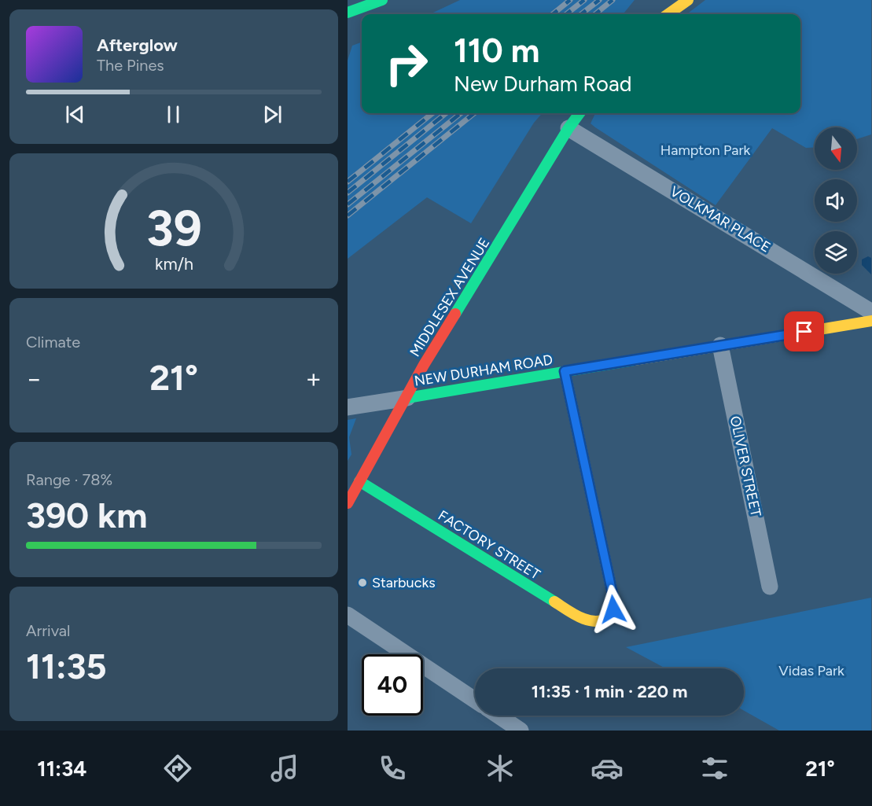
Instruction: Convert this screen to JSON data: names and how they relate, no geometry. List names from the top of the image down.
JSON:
{
  "streets": {
    "street": [
      "VOLKMAR PLACE",
      "MIDDLESEX AVENUE",
      "NEW DURHAM ROAD",
      "OLIVER STREET",
      "FACTORY STREET"
    ]
  },
  "crossings": [
    ["VOLKMAR PLACE", "MIDDLESEX AVENUE"],
    ["MIDDLESEX AVENUE", "NEW DURHAM ROAD"],
    ["MIDDLESEX AVENUE", "FACTORY STREET"],
    ["NEW DURHAM ROAD", "OLIVER STREET"],
    ["NEW DURHAM ROAD", "FACTORY STREET"]
  ],
  "parks": ["Hampton Park", "Vidas Park"],
  "places": ["Starbucks"],
  "north": "bottom",
  "page": {
    "turn": ["110 m", "New Durham Road"],
    "song": ["Afterglow", "The Pines"],
    "tile": [
      "Climate",
      ["Range · 78%", "390 km"],
      ["Arrival", "11:35"]
    ],
    "heat": ["−", "21°", "+"],
    "limit": "40",
    "trip": "11:35 · 1 min · 220 m",
    "tabs": ["11:34", "21°"],
    "gauge": ["39", "km/h"]
  }
}
